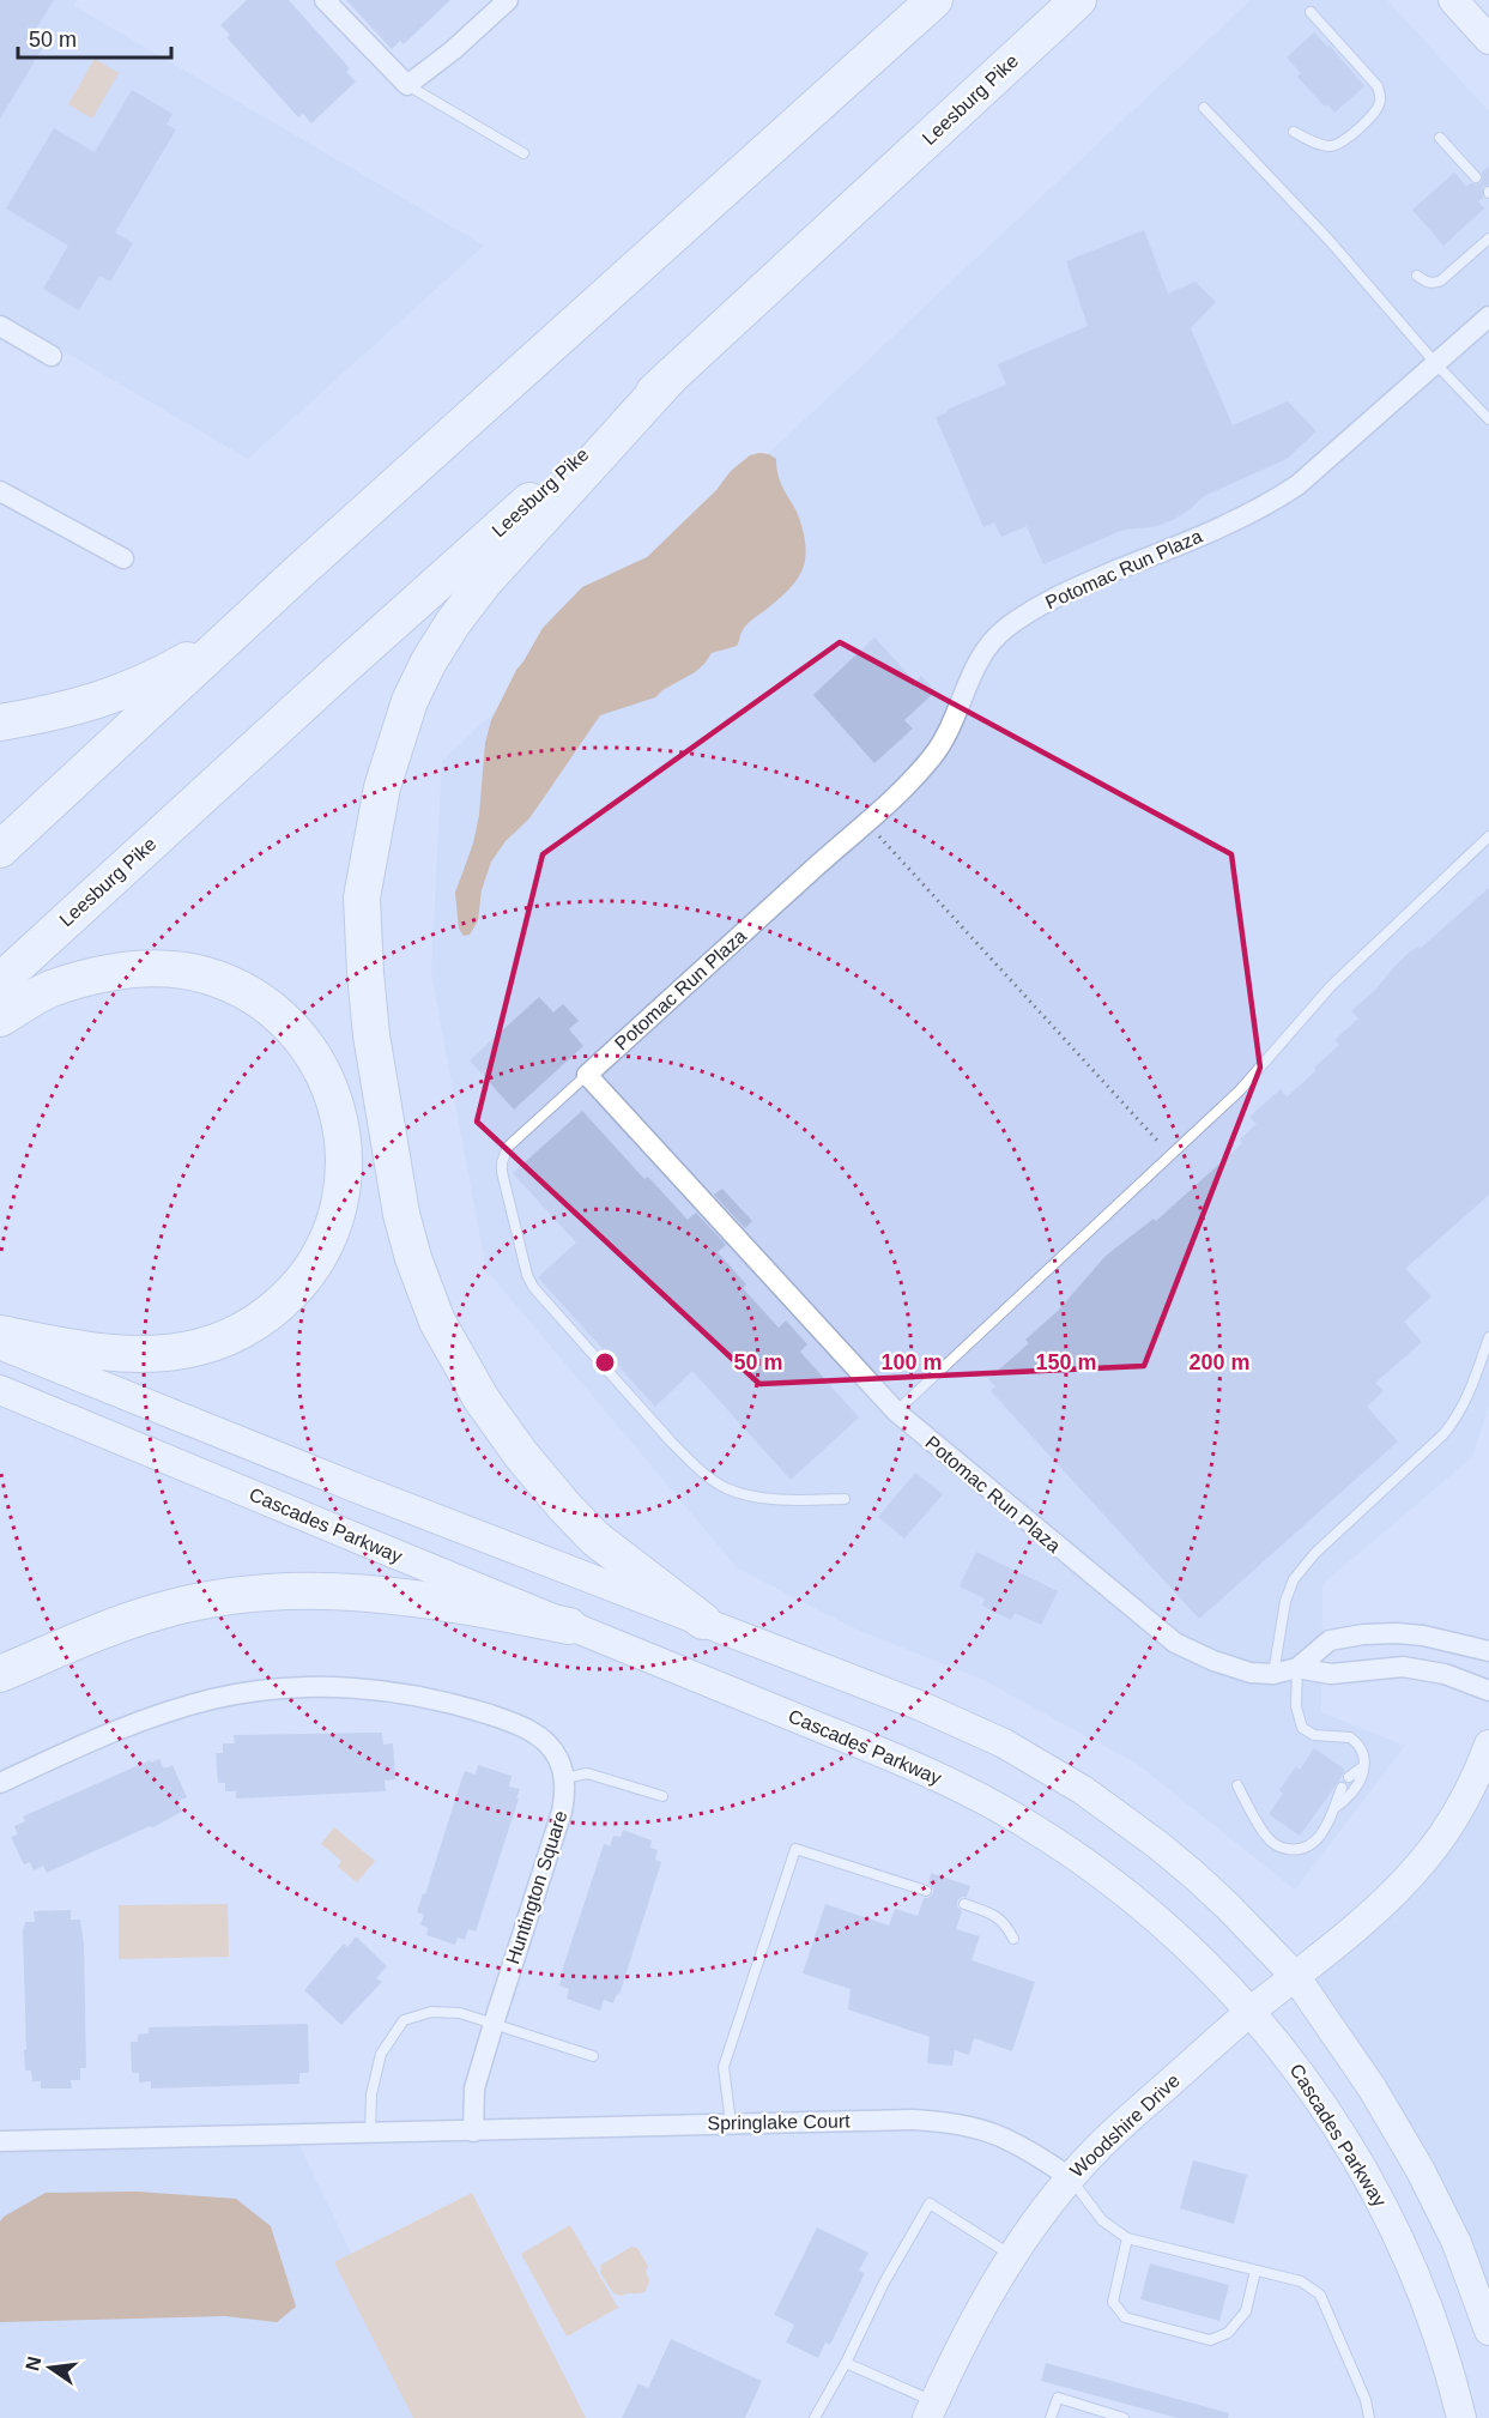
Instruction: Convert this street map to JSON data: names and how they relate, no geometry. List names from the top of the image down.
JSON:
{
  "streets": {
    "highway": ["Leesburg Pike"],
    "main road": ["Cascades Parkway", "Woodshire Drive"],
    "street": ["Potomac Run Plaza", "Huntington Square", "Springlake Court"]
  },
  "crossings": [
    ["Cascades Parkway", "Woodshire Drive"],
    ["Huntington Square", "Springlake Court"],
    ["Springlake Court", "Woodshire Drive"]
  ],
  "scale_bar": "50 m",
  "north": "left",
  "rings": [
    "50 m",
    "100 m",
    "150 m",
    "200 m"
  ]
}
